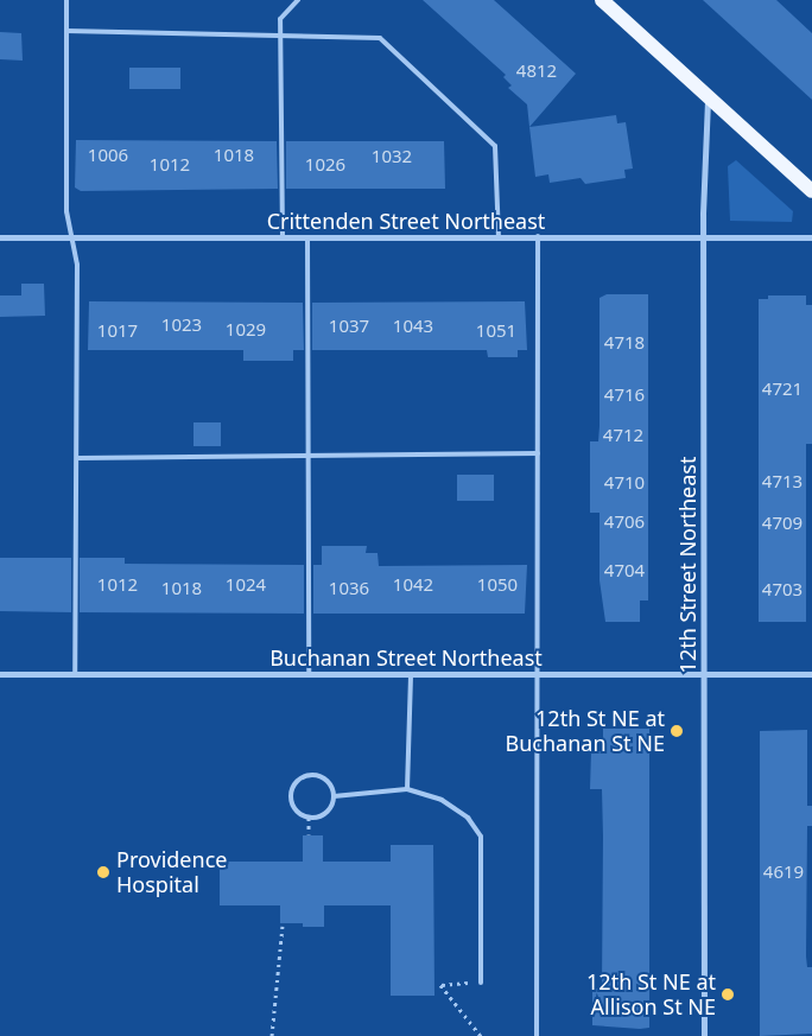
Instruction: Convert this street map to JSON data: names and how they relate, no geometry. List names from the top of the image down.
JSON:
{
  "streets": {
    "street": ["Crittenden Street Northeast", "12th Street Northeast", "Buchanan Street Northeast"]
  },
  "crossings": [
    ["Crittenden Street Northeast", "12th Street Northeast"],
    ["12th Street Northeast", "Buchanan Street Northeast"]
  ],
  "places": ["12th St NE at Buchanan St NE", "Providence Hospital", "12th St NE at Allison St NE"],
  "house_numbers": [
    "4812",
    "1006",
    "1018",
    "1032",
    "1012",
    "1026",
    "1023",
    "1037",
    "1043",
    "1029",
    "1017",
    "1051",
    "4718",
    "4721",
    "4716",
    "4712",
    "4713",
    "4710",
    "4706",
    "4709",
    "4704",
    "1012",
    "1024",
    "1042",
    "1050",
    "1018",
    "1036",
    "4703",
    "4619"
  ]
}
